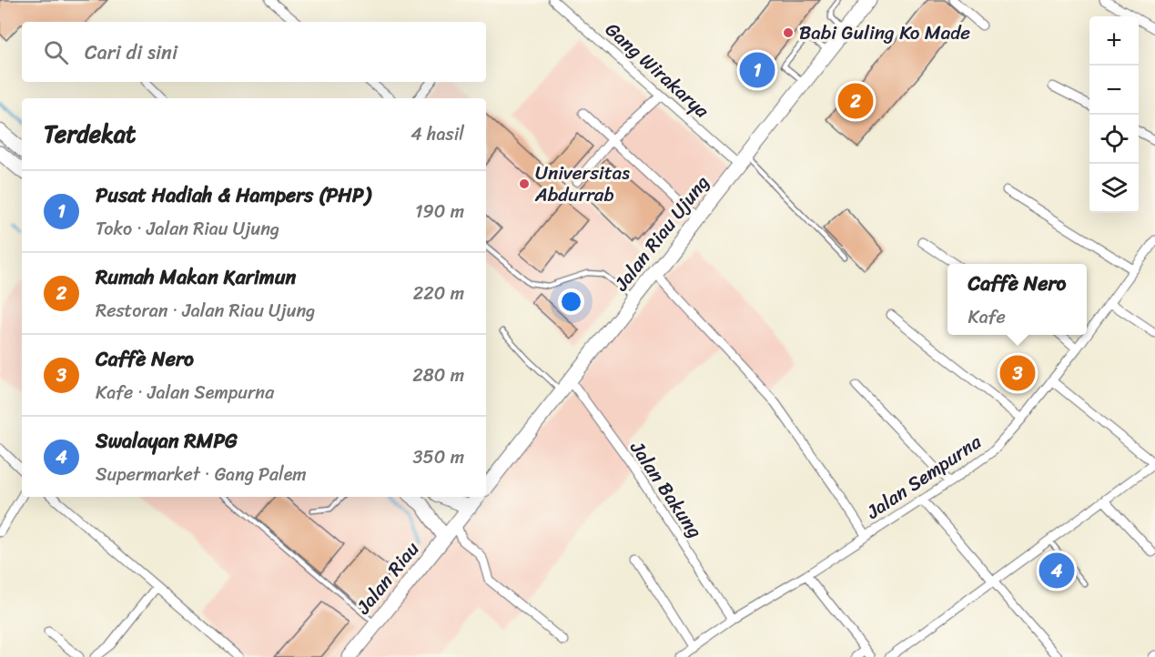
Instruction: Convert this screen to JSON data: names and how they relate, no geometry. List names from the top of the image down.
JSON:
{
  "streets": {
    "main road": ["Jalan Riau Ujung", "Jalan Riau"],
    "street": ["Gang Wirakarya", "Jalan Sempurna", "Jalan Bakung"]
  },
  "crossings": [
    ["Gang Wirakarya", "Jalan Riau Ujung"],
    ["Jalan Riau Ujung", "Jalan Bakung"],
    ["Jalan Sempurna", "Jalan Bakung"]
  ],
  "places": ["Babi Guling Ko Made", "Universitas Abdurrab"],
  "page": {
    "map_buttons": ["+", "−"],
    "search": "Cari di sini",
    "pins": [
      "1",
      "2",
      "3",
      "4"
    ],
    "heading": ["Terdekat", "4 hasil"],
    "list": [
      {
        "mark": "1",
        "name": "Pusat Hadiah & Hampers (PHP)",
        "note": "Toko · Jalan Riau Ujung",
        "value": "190 m"
      },
      {
        "mark": "2",
        "name": "Rumah Makan Karimun",
        "note": "Restoran · Jalan Riau Ujung",
        "value": "220 m"
      },
      {
        "mark": "3",
        "name": "Caffè Nero",
        "note": "Kafe · Jalan Sempurna",
        "value": "280 m"
      },
      {
        "mark": "4",
        "name": "Swalayan RMPG",
        "note": "Supermarket · Gang Palem",
        "value": "350 m"
      }
    ],
    "popup": ["Caffè Nero", "Kafe"]
  }
}
